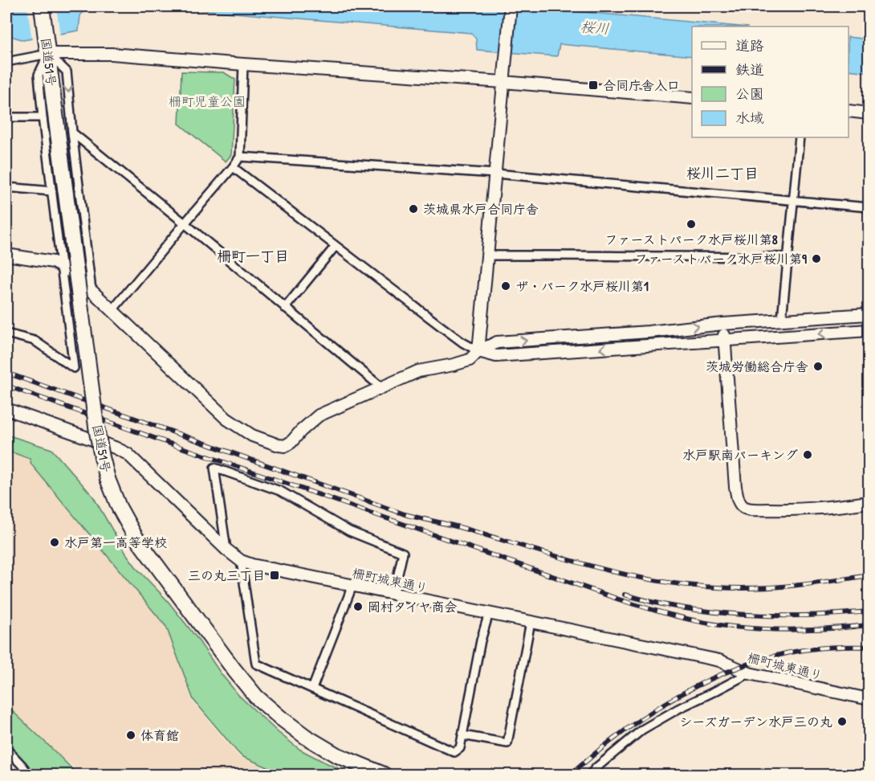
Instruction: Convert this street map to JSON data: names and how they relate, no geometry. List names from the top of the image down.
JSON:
{
  "streets": {
    "highway": ["国道51号"],
    "street": ["柵町城東通り"]
  },
  "districts": ["桜川二丁目", "柵町一丁目"],
  "water": ["桜川"],
  "parks": ["柵町児童公園"],
  "places": {
    "transit": ["合同庁舎入口", "三の丸三丁目"],
    "other": [
      "茨城県水戸合同庁舎",
      "ファーストパーク水戸桜川第8",
      "ファーストパーク水戸桜川第9",
      "ザ・パーク水戸桜川第1",
      "茨城労働総合庁舎",
      "水戸駅南パーキング",
      "水戸第一高等学校",
      "岡村タイヤ商会",
      "シーズガーデン水戸三の丸",
      "体育館"
    ]
  },
  "legend": [
    "道路",
    "鉄道",
    "公園",
    "水域"
  ]
}
